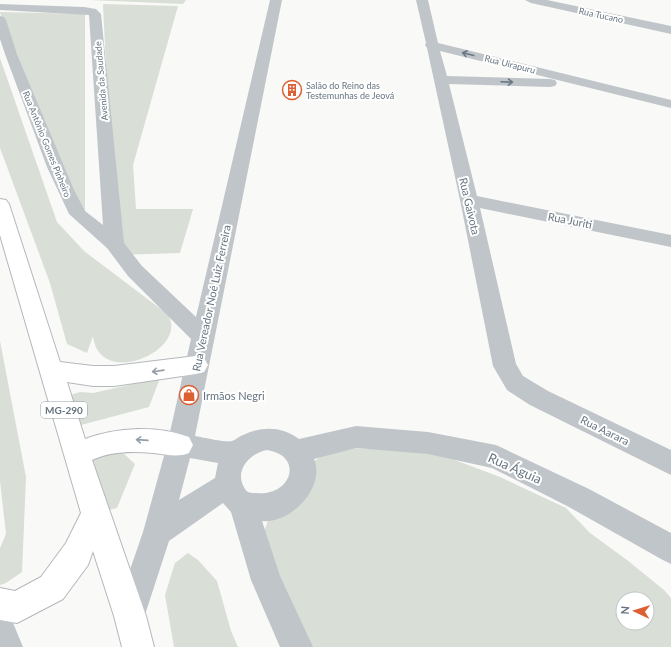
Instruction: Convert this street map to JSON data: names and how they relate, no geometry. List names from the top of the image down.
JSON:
{
  "streets": {
    "highway": ["MG-290"],
    "street": [
      "Rua Tucano",
      "Rua Uirapuru",
      "Avenida da Saudade",
      "Rua Antônio Gomes Pinheiro",
      "Rua Gaivota",
      "Rua Juriti",
      "Rua Vereador Noé Luiz Ferreira",
      "Rua Aarara",
      "Rua Águia"
    ]
  },
  "crossings": [
    ["Rua Uirapuru", "Rua Gaivota"],
    ["Avenida da Saudade", "Rua Antônio Gomes Pinheiro"],
    ["Rua Antônio Gomes Pinheiro", "Rua Vereador Noé Luiz Ferreira"],
    ["Rua Gaivota", "Rua Juriti"],
    ["Rua Gaivota", "Rua Aarara"],
    ["Rua Vereador Noé Luiz Ferreira", "MG-290"]
  ],
  "places": {
    "building": ["Salão do Reino das Testemunhas de Jeová"],
    "shop": ["Irmãos Negri"]
  },
  "north": "left"
}
